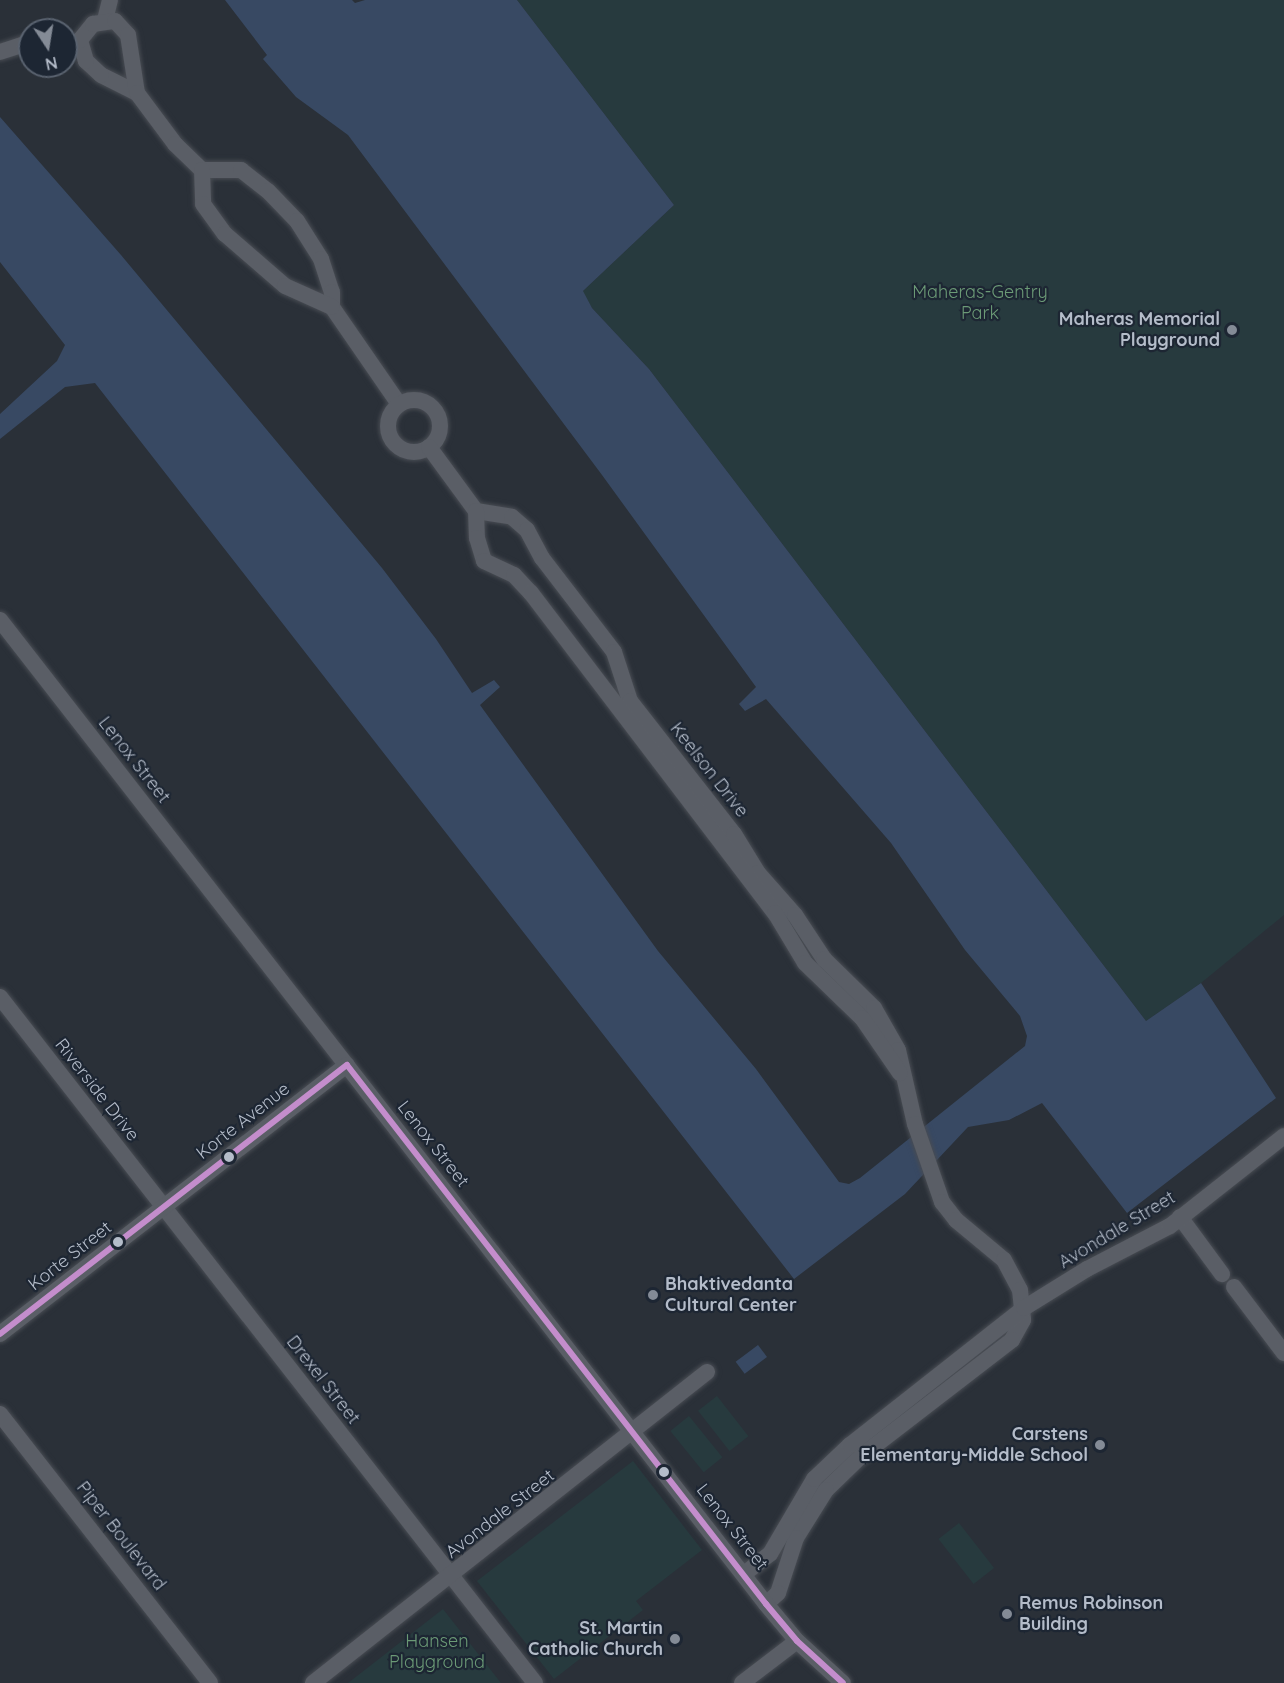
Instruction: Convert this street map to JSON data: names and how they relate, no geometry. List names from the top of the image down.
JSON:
{
  "streets": {
    "street": [
      "Lenox Street",
      "Keelson Drive",
      "Riverside Drive",
      "Korte Avenue",
      "Avondale Street",
      "Korte Street",
      "Drexel Street",
      "Piper Boulevard"
    ]
  },
  "crossings": [
    ["Lenox Street", "Korte Avenue"],
    ["Lenox Street", "Avondale Street"],
    ["Keelson Drive", "Avondale Street"],
    ["Riverside Drive", "Korte Avenue"],
    ["Riverside Drive", "Korte Street"],
    ["Riverside Drive", "Drexel Street"],
    ["Korte Avenue", "Korte Street"],
    ["Korte Avenue", "Drexel Street"],
    ["Avondale Street", "Drexel Street"],
    ["Korte Street", "Drexel Street"]
  ],
  "parks": ["Maheras-Gentry Park", "Hansen Playground"],
  "places": [
    "Maheras Memorial Playground",
    "Bhaktivedanta Cultural Center",
    "Carstens Elementary-Middle School",
    "Remus Robinson Building",
    "St. Martin Catholic Church"
  ],
  "north": "bottom"
}
